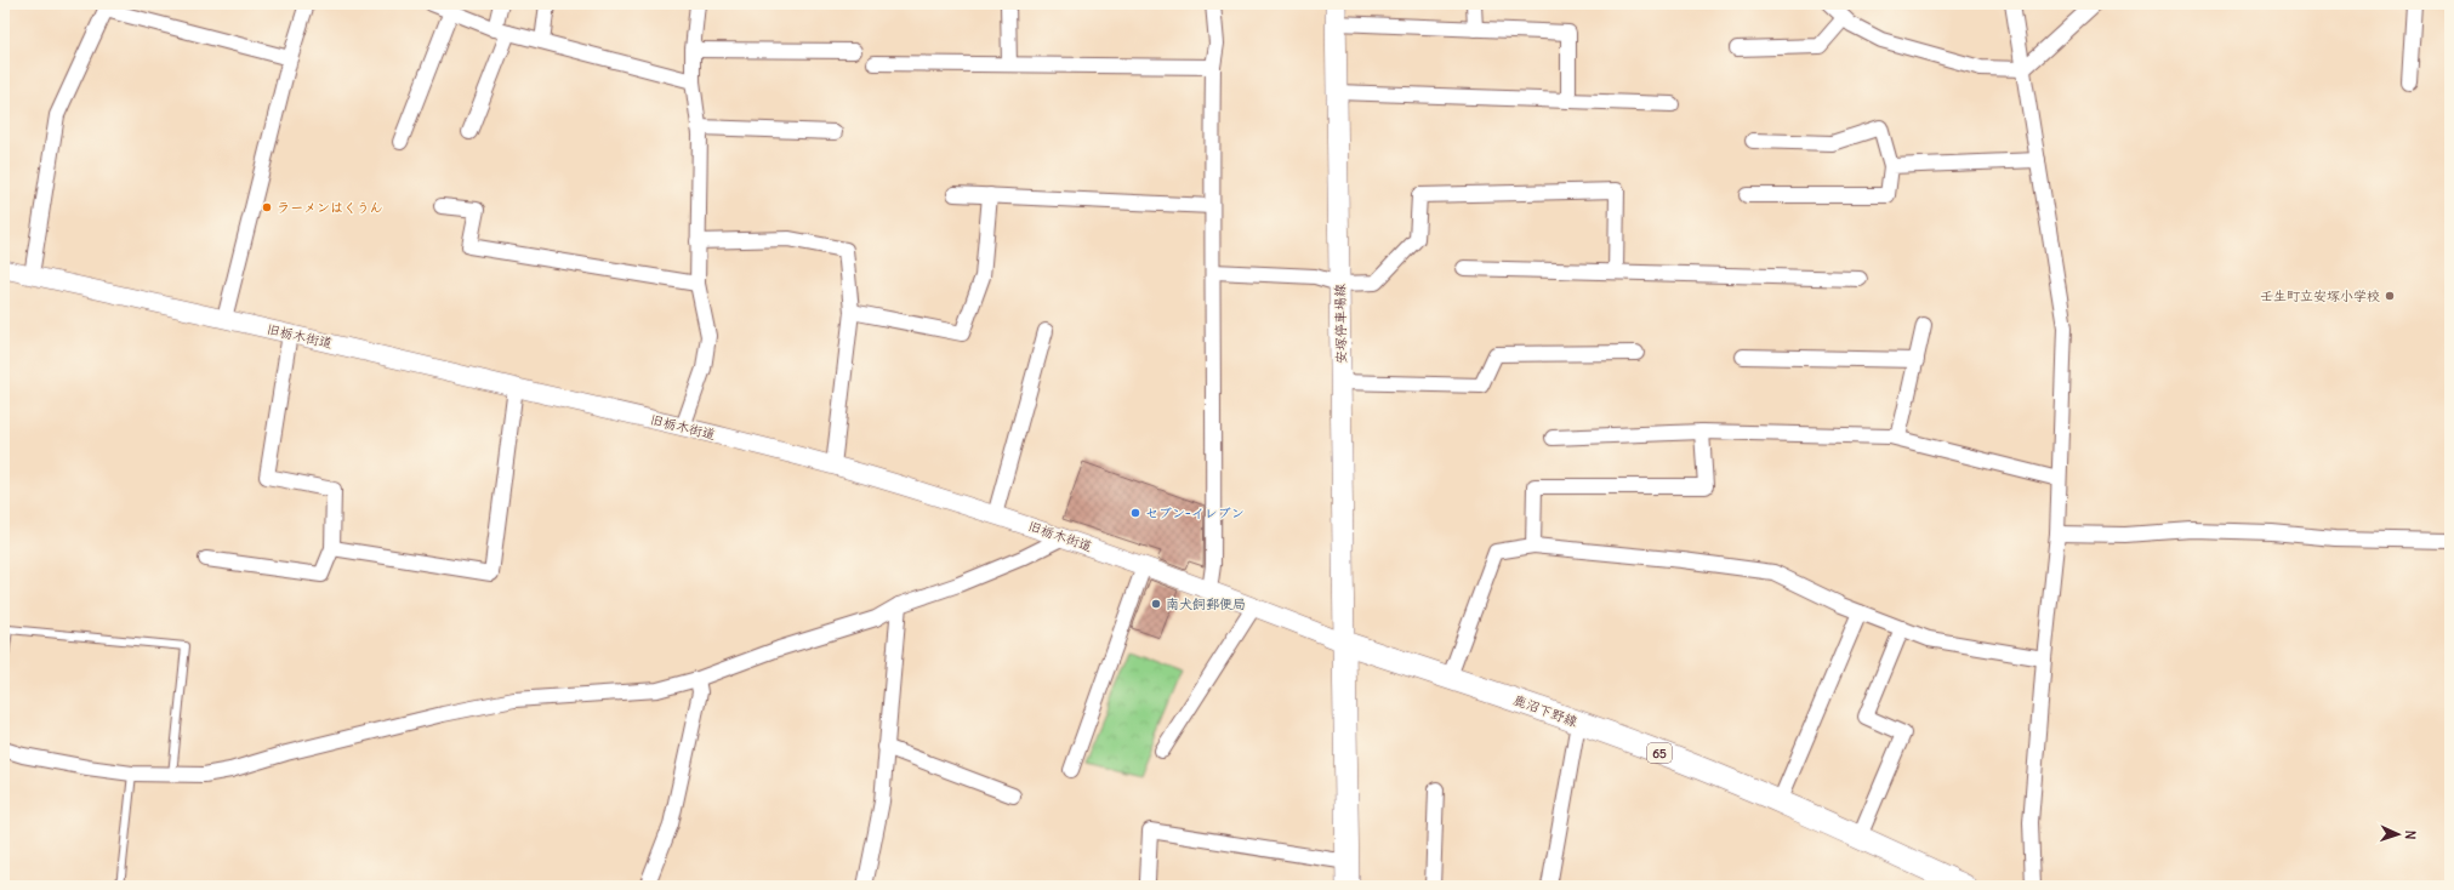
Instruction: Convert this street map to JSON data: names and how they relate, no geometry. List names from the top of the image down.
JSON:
{
  "streets": {
    "main road": ["安塚停車場線", "鹿沼下野線", "65"],
    "street": ["旧栃木街道"]
  },
  "crossings": [
    ["安塚停車場線", "旧栃木街道"],
    ["安塚停車場線", "鹿沼下野線"],
    ["旧栃木街道", "鹿沼下野線"]
  ],
  "places": [
    "ラーメンはくうん",
    "壬生町立安塚小学校",
    "セブン-イレブン",
    "南犬飼郵便局"
  ],
  "north": "right"
}
